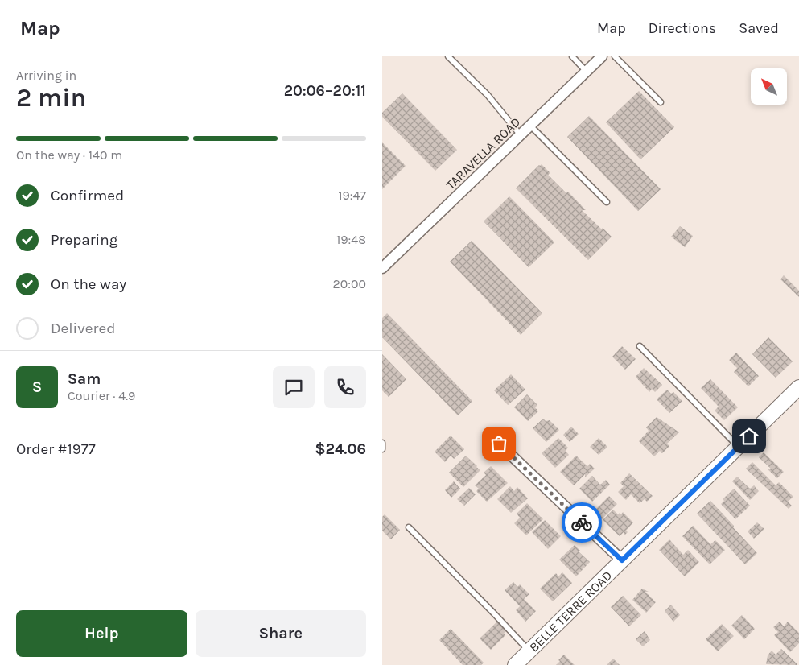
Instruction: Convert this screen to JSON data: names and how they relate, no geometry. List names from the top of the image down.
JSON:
{
  "streets": {
    "street": ["TARAVELLA ROAD", "BELLE TERRE ROAD"]
  },
  "north": "top left",
  "page": {
    "header": "Map",
    "nav": ["Map", "Directions", "Saved"],
    "heading": ["2 min", "Arriving in", "20:06–20:11"],
    "panel": [
      "Sam",
      "Courier · 4.9",
      "Order #1977",
      "$24.06"
    ],
    "bar": "On the way · 140 m",
    "list": [
      ["Confirmed", "19:47"],
      ["Preparing", "19:48"],
      ["On the way", "20:00"],
      "Delivered"
    ],
    "round": "S",
    "buttons": ["Help", "Share"]
  }
}
